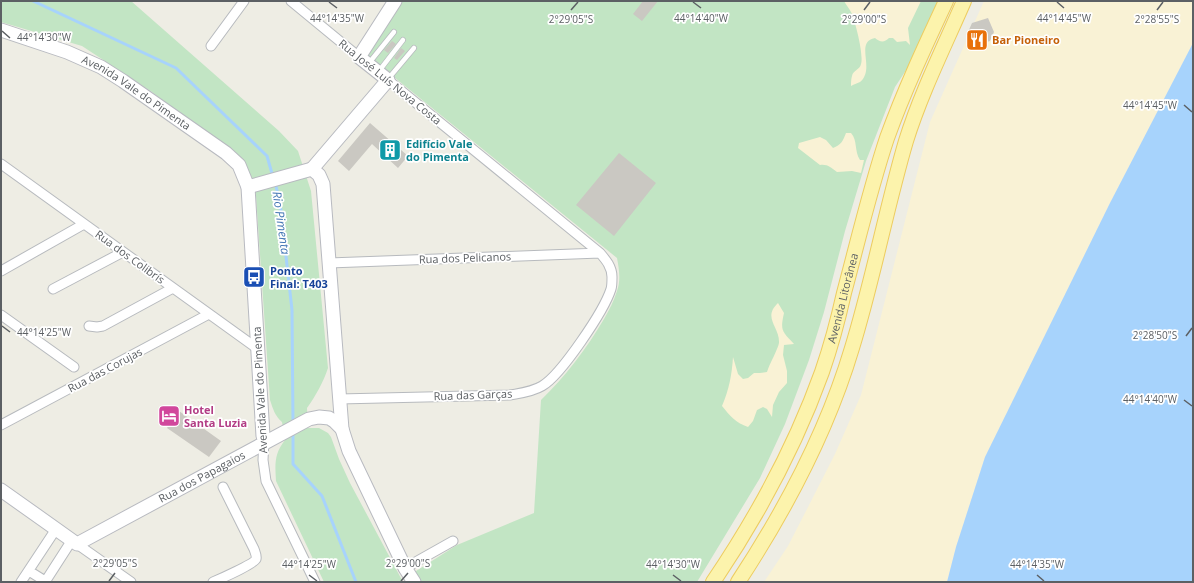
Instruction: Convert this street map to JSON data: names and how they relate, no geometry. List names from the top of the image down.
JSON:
{
  "streets": {
    "main road": ["Avenida Litorânea"],
    "street": [
      "Rua José Luís Nova Costa",
      "Avenida Vale do Pimenta",
      "Rua dos Colibrís",
      "Rua dos Pelicanos",
      "Rua das Corujas",
      "Rua das Garças",
      "Rua dos Papagaios"
    ]
  },
  "crossings": [
    ["Rua José Luís Nova Costa", "Rua dos Pelicanos"],
    ["Rua José Luís Nova Costa", "Rua das Garças"],
    ["Avenida Vale do Pimenta", "Rua dos Colibrís"],
    ["Avenida Vale do Pimenta", "Rua dos Papagaios"],
    ["Rua dos Colibrís", "Rua das Corujas"],
    ["Rua dos Pelicanos", "Rua das Garças"]
  ],
  "water": ["Rio Pimenta"],
  "places": {
    "restaurant": ["Bar Pioneiro"],
    "building": ["Edifício Vale do Pimenta"],
    "bus stop": ["Ponto Final: T403"],
    "hotel": ["Hotel Santa Luzia"]
  },
  "coordinates": [
    "44°14'35\"W",
    "44°14'40\"W",
    "44°14'45\"W",
    "2°29'05\"S",
    "2°29'00\"S",
    "2°28'55\"S",
    "44°14'30\"W",
    "44°14'25\"W",
    "2°28'50\"S"
  ]
}
